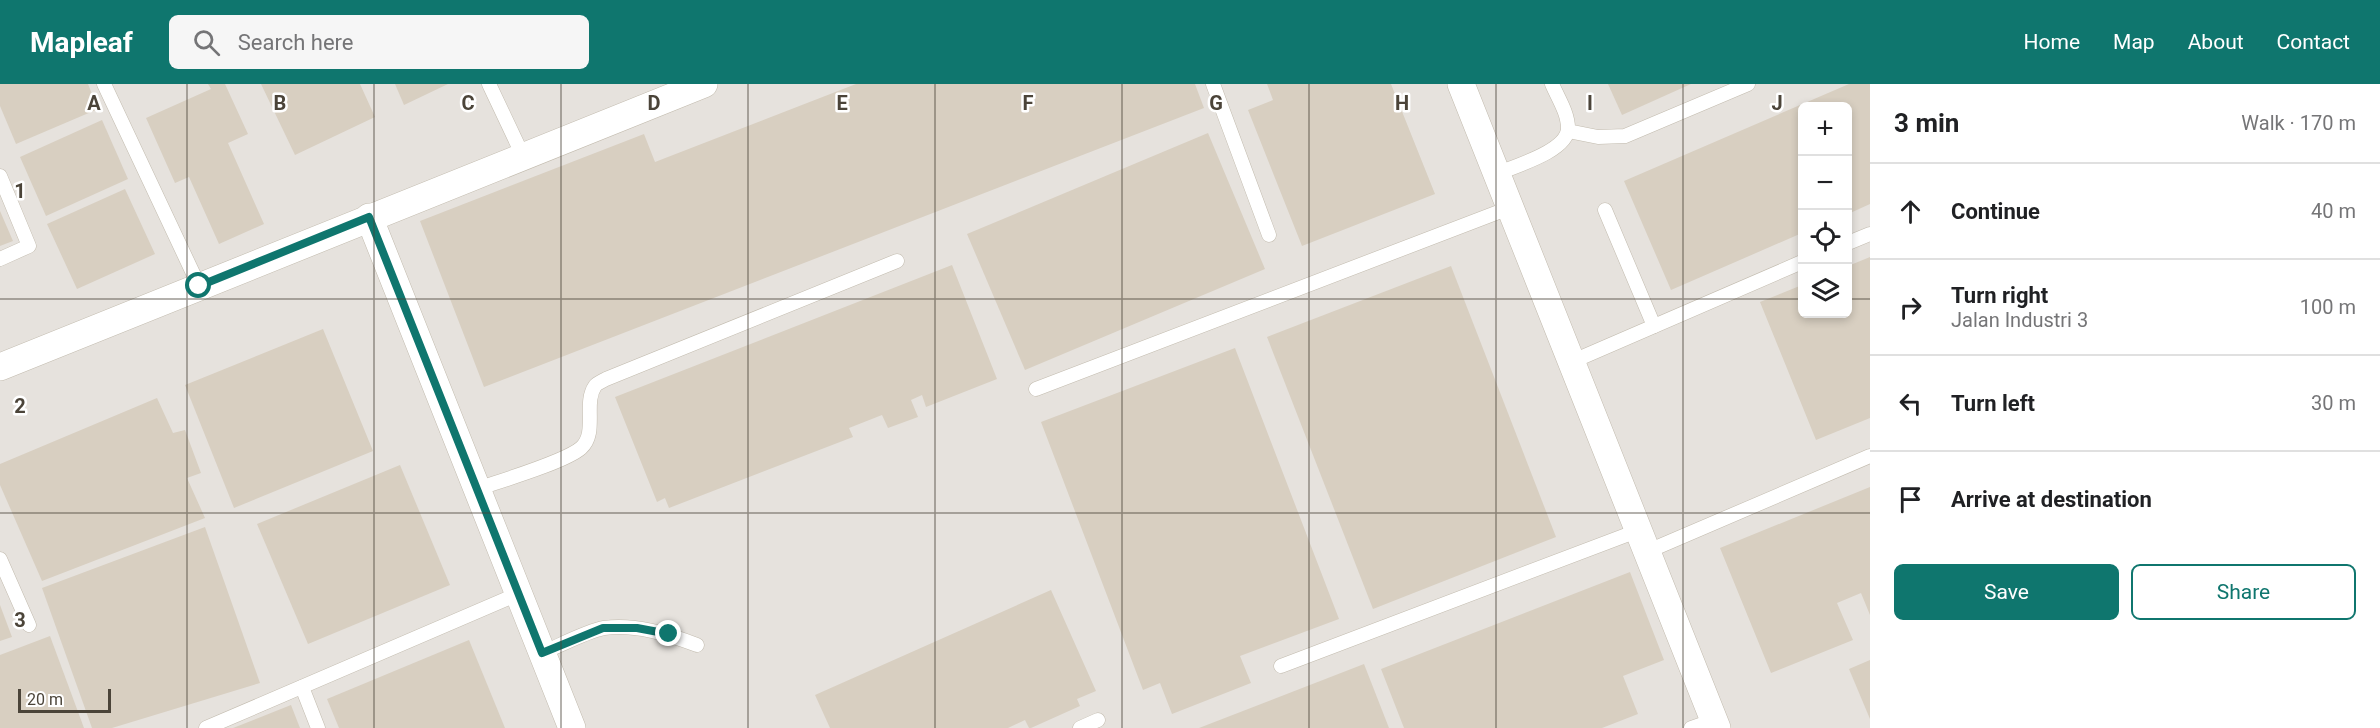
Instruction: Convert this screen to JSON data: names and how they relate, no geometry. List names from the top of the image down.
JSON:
{
  "scale_bar": "20 m",
  "page": {
    "header": "Mapleaf",
    "search": "Search here",
    "nav": [
      "Home",
      "Map",
      "About",
      "Contact"
    ],
    "heading": ["3 min", "Walk · 170 m"],
    "map_buttons": ["+", "−"],
    "list": [
      ["Continue", "40 m"],
      ["Turn right", "Jalan Industri 3", "100 m"],
      ["Turn left", "30 m"],
      "Arrive at destination"
    ],
    "buttons": ["Save", "Share"],
    "scale": "20 m"
  },
  "grid": {
    "columns": [
      "A",
      "B",
      "C",
      "D",
      "E",
      "F",
      "G",
      "H",
      "I",
      "J"
    ],
    "rows": ["1", "2", "3"]
  }
}
